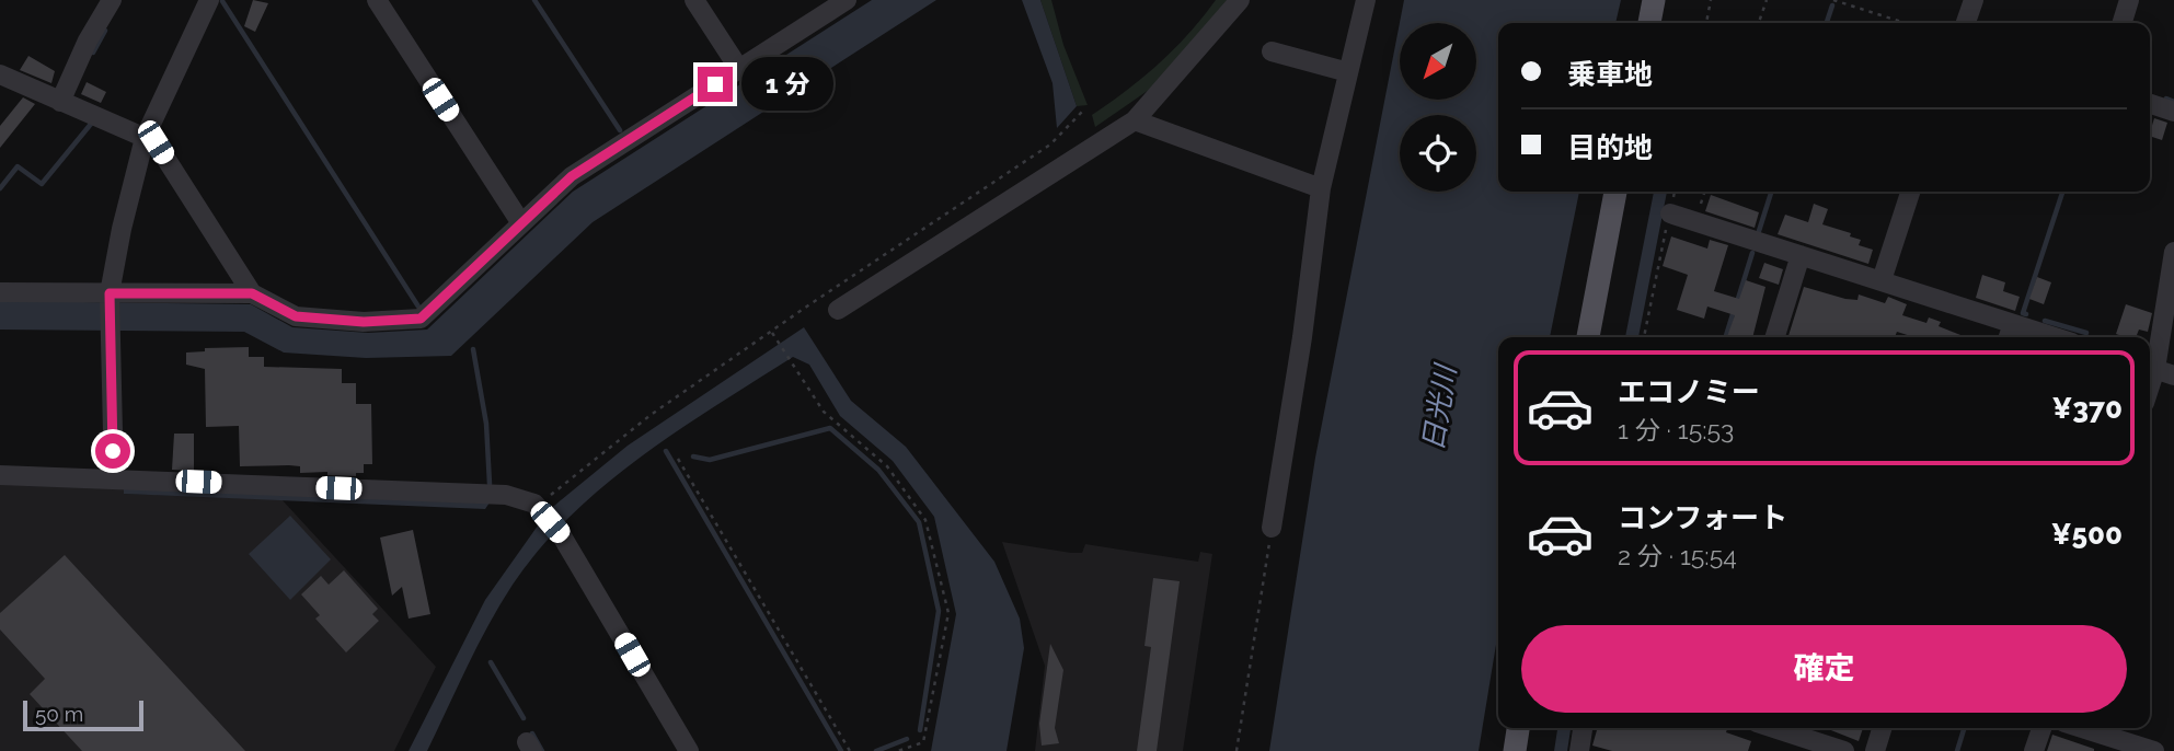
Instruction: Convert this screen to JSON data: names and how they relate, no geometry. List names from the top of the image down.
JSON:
{
  "water": ["日光川"],
  "scale_bar": "50 m",
  "north": "bottom left",
  "page": {
    "banner": ["乗車地", "目的地"],
    "bubble": "1 分",
    "list": [
      {
        "name": "エコノミー",
        "note": "1 分 · 15:53",
        "value": "¥370"
      },
      {
        "name": "コンフォート",
        "note": "2 分 · 15:54",
        "value": "¥500"
      }
    ],
    "buttons": "確定",
    "scale": "50 m"
  }
}
